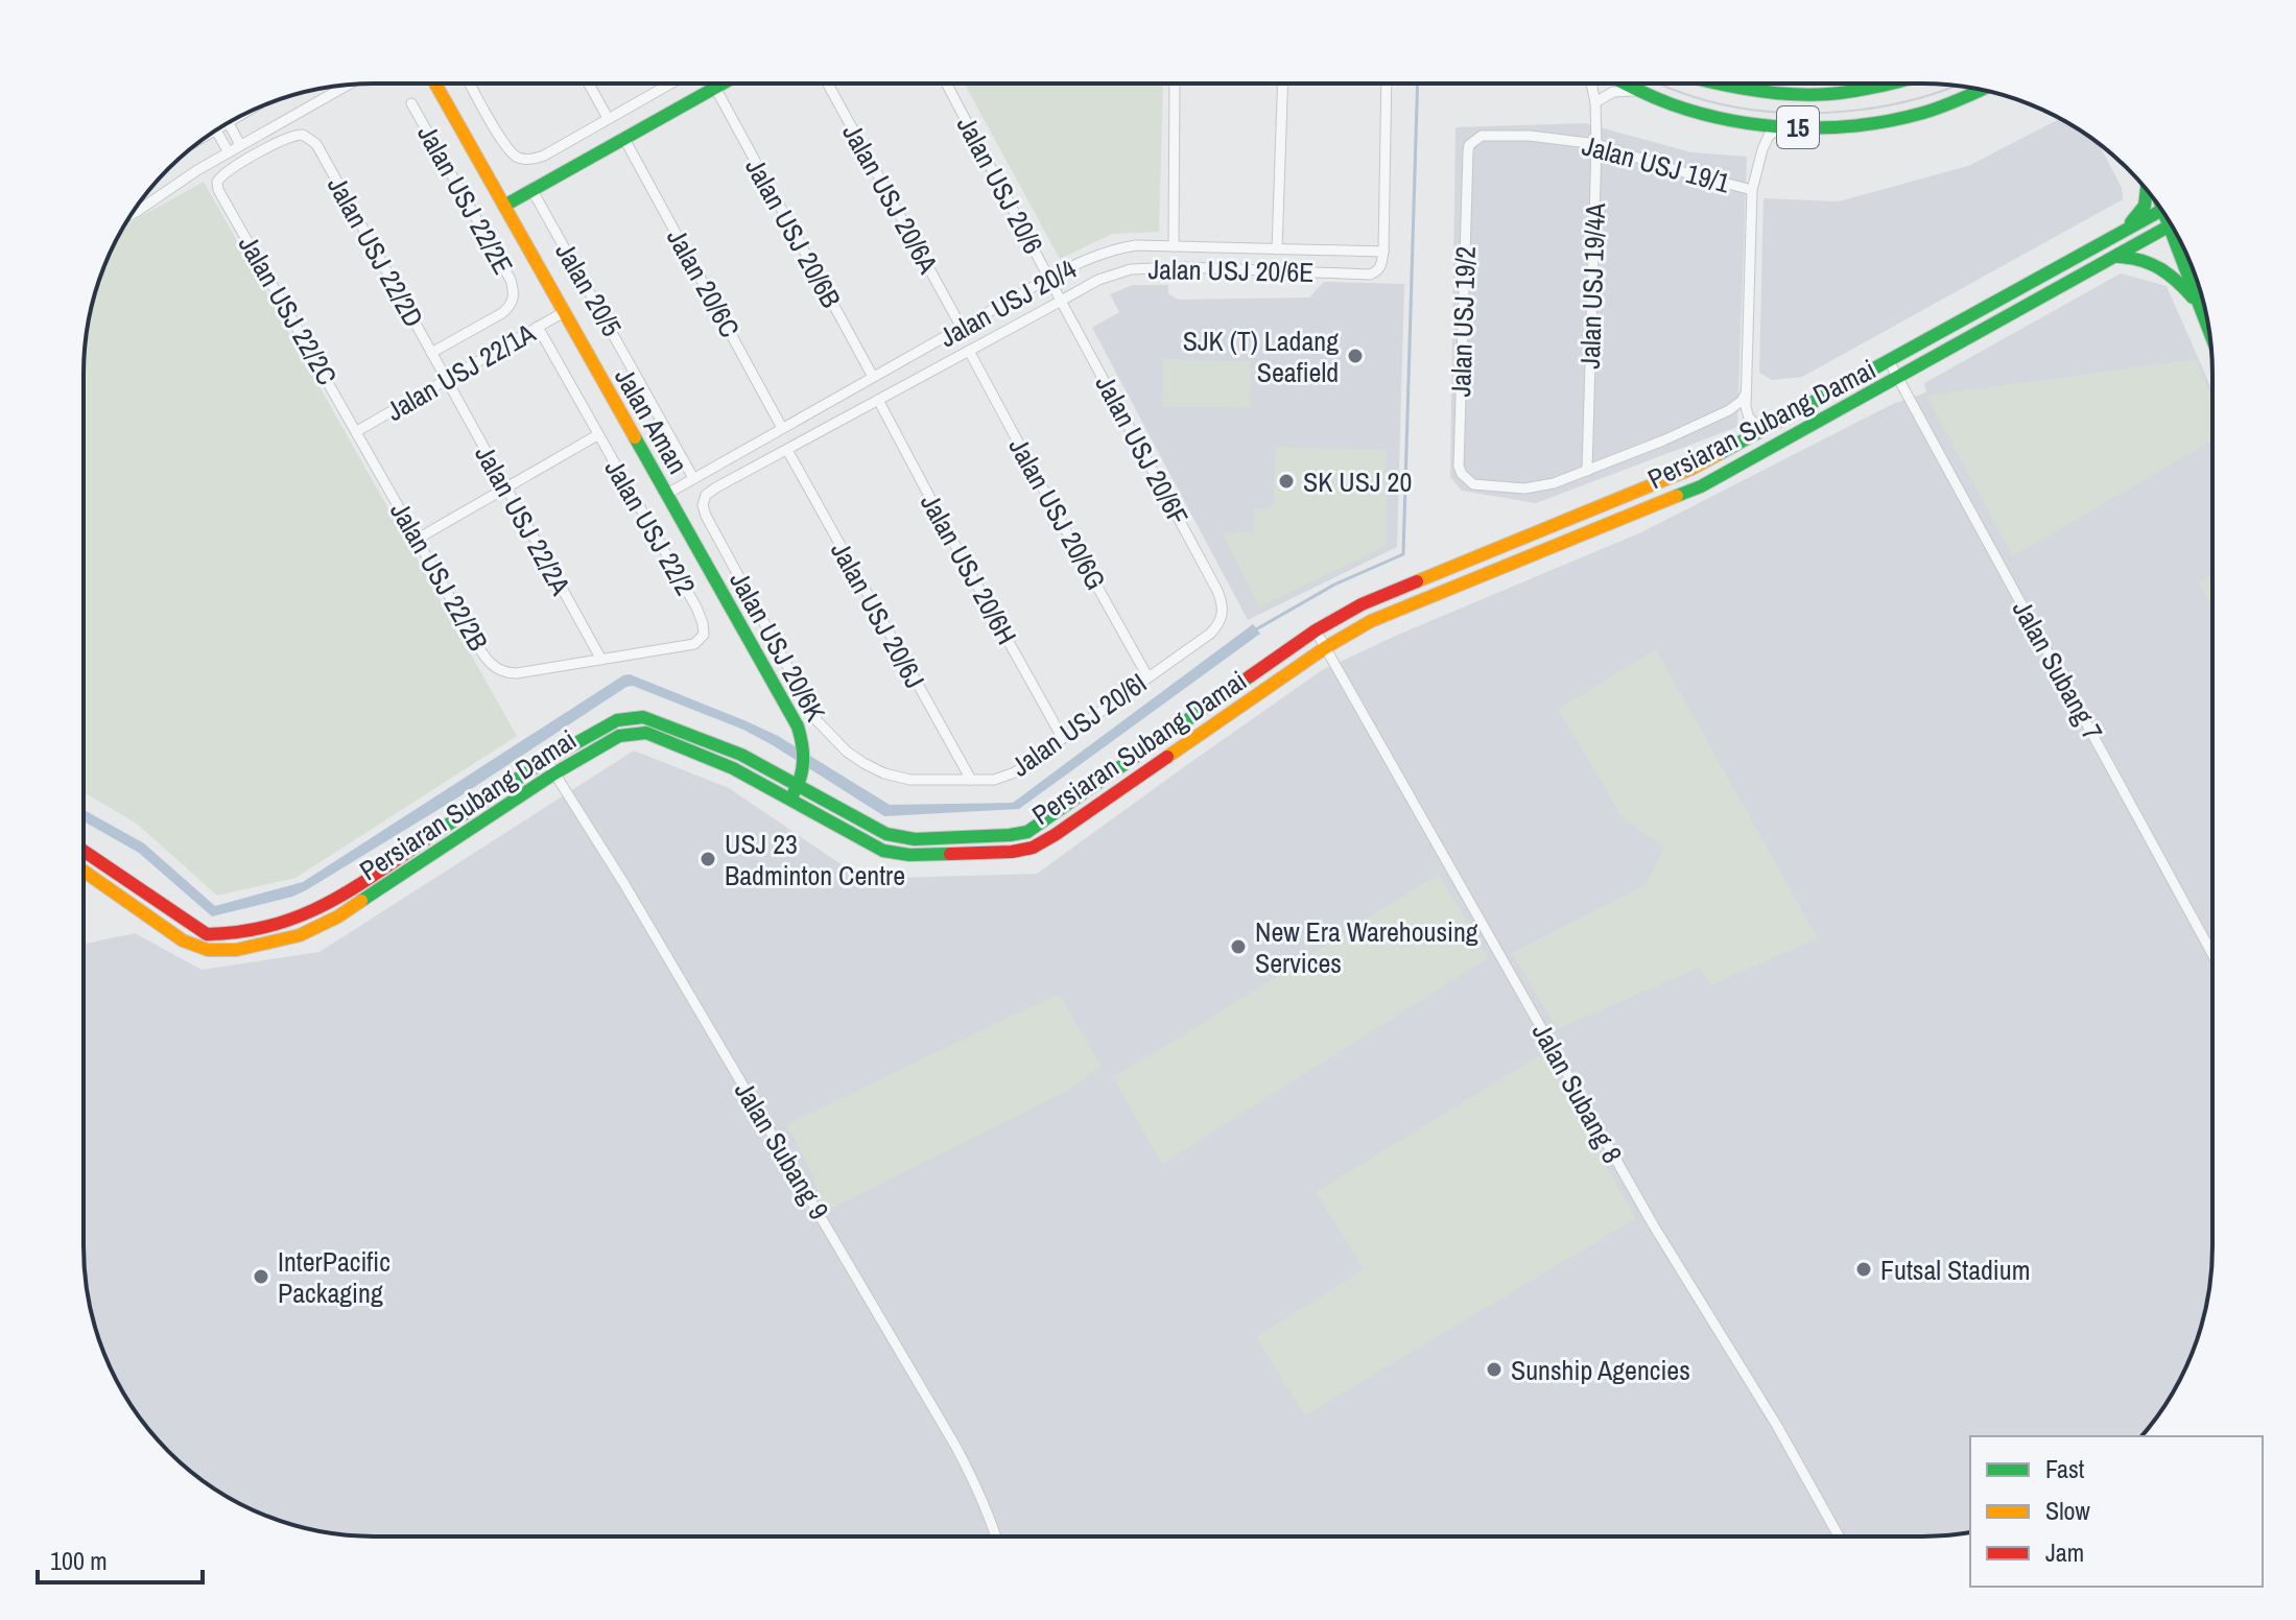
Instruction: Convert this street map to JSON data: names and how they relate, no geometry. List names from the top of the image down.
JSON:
{
  "streets": {
    "street": [
      "15",
      "Jalan USJ 19/1",
      "Jalan USJ 20/6",
      "Jalan USJ 20/6A",
      "Jalan USJ 22/2E",
      "Jalan USJ 20/6B",
      "Jalan USJ 22/2D",
      "Jalan USJ 20/6E",
      "Jalan 20/6C",
      "Jalan USJ 19/4A",
      "Jalan 20/5",
      "Jalan USJ 20/4",
      "Jalan USJ 22/2C",
      "Jalan USJ 19/2",
      "Jalan USJ 22/1A",
      "Jalan Aman",
      "Persiaran Subang Damai",
      "Jalan USJ 20/6F",
      "Jalan USJ 20/6G",
      "Jalan USJ 22/2A",
      "Jalan USJ 22/2",
      "Jalan USJ 20/6H",
      "Jalan USJ 22/2B",
      "Jalan USJ 20/6J",
      "Jalan USJ 20/6K",
      "Jalan Subang 7",
      "Jalan USJ 20/6I",
      "Jalan Subang 8",
      "Jalan Subang 9"
    ]
  },
  "crossings": [
    ["Jalan USJ 19/1", "Jalan USJ 19/4A"],
    ["Jalan USJ 19/1", "Jalan USJ 19/2"],
    ["Jalan USJ 20/6", "Jalan USJ 20/6E"],
    ["Jalan USJ 20/6", "Jalan USJ 20/4"],
    ["Jalan USJ 20/6", "Jalan USJ 20/6F"],
    ["Jalan USJ 20/6A", "Jalan USJ 20/4"],
    ["Jalan USJ 22/2E", "Jalan USJ 22/2D"],
    ["Jalan USJ 20/6B", "Jalan USJ 20/4"],
    ["Jalan USJ 22/2D", "Jalan USJ 22/2C"],
    ["Jalan USJ 22/2D", "Jalan USJ 22/1A"],
    ["Jalan USJ 22/2D", "Jalan USJ 22/2A"],
    ["Jalan USJ 20/6E", "Jalan USJ 20/4"],
    ["Jalan USJ 20/6E", "Jalan USJ 20/6F"],
    ["Jalan USJ 20/6E", "Jalan USJ 20/6G"],
    ["Jalan USJ 20/6E", "Jalan USJ 20/6H"],
    ["Jalan USJ 20/6E", "Jalan USJ 20/6J"],
    ["Jalan USJ 20/6E", "Jalan USJ 20/6K"],
    ["Jalan 20/6C", "Jalan USJ 20/4"],
    ["Jalan USJ 19/4A", "Jalan USJ 19/2"],
    ["Jalan 20/5", "Jalan USJ 20/4"],
    ["Jalan USJ 20/4", "Jalan Aman"],
    ["Jalan USJ 22/2C", "Jalan USJ 22/1A"],
    ["Jalan USJ 22/2C", "Jalan USJ 22/2B"],
    ["Jalan USJ 22/1A", "Jalan Aman"],
    ["Jalan USJ 22/1A", "Jalan USJ 22/2A"],
    ["Jalan USJ 22/1A", "Jalan USJ 22/2"],
    ["Jalan USJ 22/1A", "Jalan USJ 22/2B"],
    ["Jalan Aman", "Persiaran Subang Damai"],
    ["Persiaran Subang Damai", "Jalan Subang 7"],
    ["Persiaran Subang Damai", "Jalan Subang 8"],
    ["Persiaran Subang Damai", "Jalan Subang 9"],
    ["Jalan USJ 20/6F", "Jalan USJ 20/6I"],
    ["Jalan USJ 20/6G", "Jalan USJ 20/6I"],
    ["Jalan USJ 22/2A", "Jalan USJ 22/2"],
    ["Jalan USJ 22/2A", "Jalan USJ 22/2B"],
    ["Jalan USJ 22/2", "Jalan USJ 22/2B"],
    ["Jalan USJ 20/6H", "Jalan USJ 20/6I"],
    ["Jalan USJ 20/6J", "Jalan USJ 20/6I"],
    ["Jalan USJ 20/6K", "Jalan USJ 20/6I"]
  ],
  "places": [
    "SJK (T) Ladang Seafield",
    "SK USJ 20",
    "USJ 23 Badminton Centre",
    "New Era Warehousing Services",
    "Futsal Stadium",
    "InterPacific Packaging",
    "Sunship Agencies"
  ],
  "legend": ["Fast", "Slow", "Jam"],
  "scale_bar": "100 m"
}
